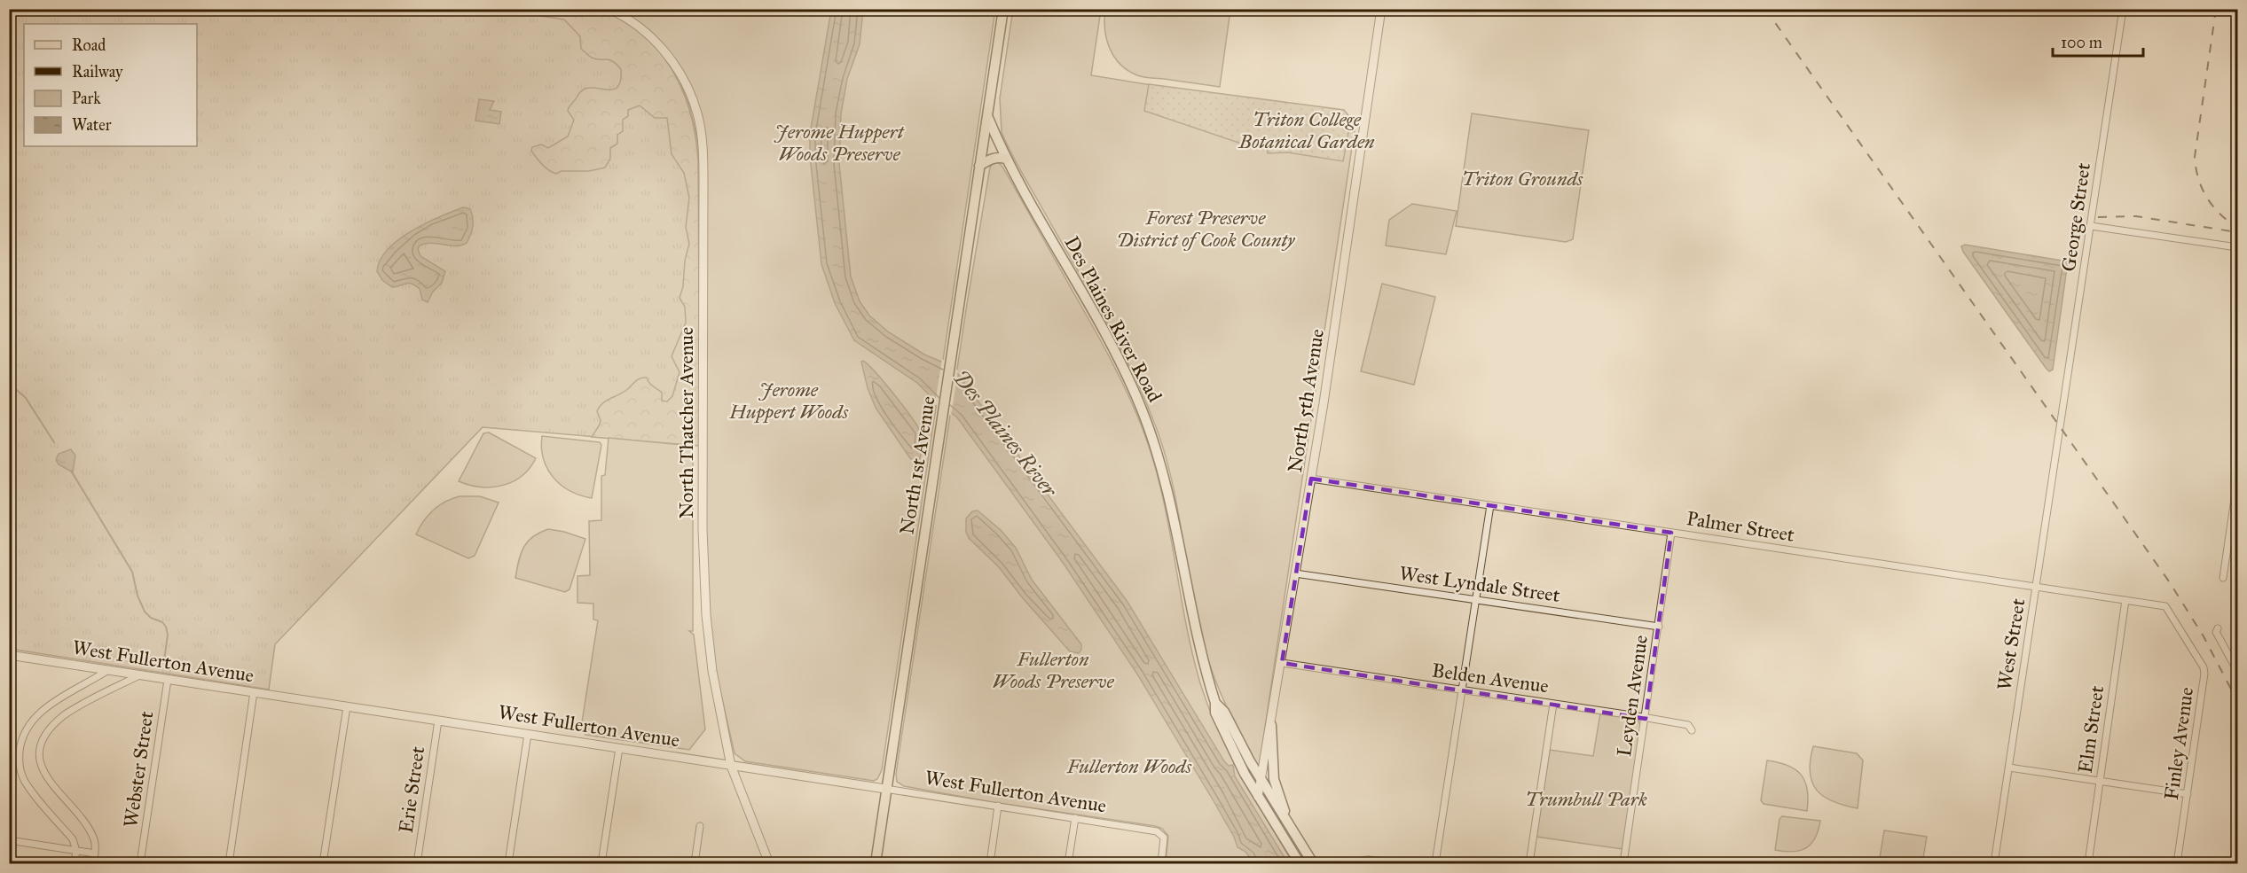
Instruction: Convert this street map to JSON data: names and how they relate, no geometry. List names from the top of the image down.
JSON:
{
  "streets": {
    "main road": ["Des Plaines River Road", "North 1st Avenue"],
    "street": [
      "George Street",
      "North 5th Avenue",
      "North Thatcher Avenue",
      "Palmer Street",
      "West Lyndale Street",
      "West Street",
      "West Fullerton Avenue",
      "Belden Avenue",
      "Leyden Avenue",
      "Elm Street",
      "Finley Avenue",
      "Webster Street",
      "Erie Street"
    ]
  },
  "crossings": [
    ["George Street", "West Street"],
    ["Des Plaines River Road", "North 5th Avenue"],
    ["Des Plaines River Road", "North 1st Avenue"],
    ["North 5th Avenue", "Palmer Street"],
    ["North 5th Avenue", "West Lyndale Street"],
    ["North 5th Avenue", "Belden Avenue"],
    ["North Thatcher Avenue", "West Fullerton Avenue"],
    ["North 1st Avenue", "West Fullerton Avenue"],
    ["Palmer Street", "West Street"],
    ["Palmer Street", "Leyden Avenue"],
    ["Palmer Street", "Elm Street"],
    ["Palmer Street", "Finley Avenue"],
    ["West Lyndale Street", "Leyden Avenue"],
    ["West Fullerton Avenue", "Webster Street"],
    ["West Fullerton Avenue", "Erie Street"],
    ["Belden Avenue", "Leyden Avenue"]
  ],
  "water": ["Des Plaines River"],
  "parks": [
    "Triton College Botanical Garden",
    "Jerome Huppert Woods Preserve",
    "Triton Grounds",
    "Forest Preserve District of Cook County",
    "Jerome Huppert Woods",
    "Fullerton Woods Preserve",
    "Fullerton Woods",
    "Trumbull Park"
  ],
  "legend": [
    "Road",
    "Railway",
    "Park",
    "Water"
  ],
  "scale_bar": "100 m"
}
